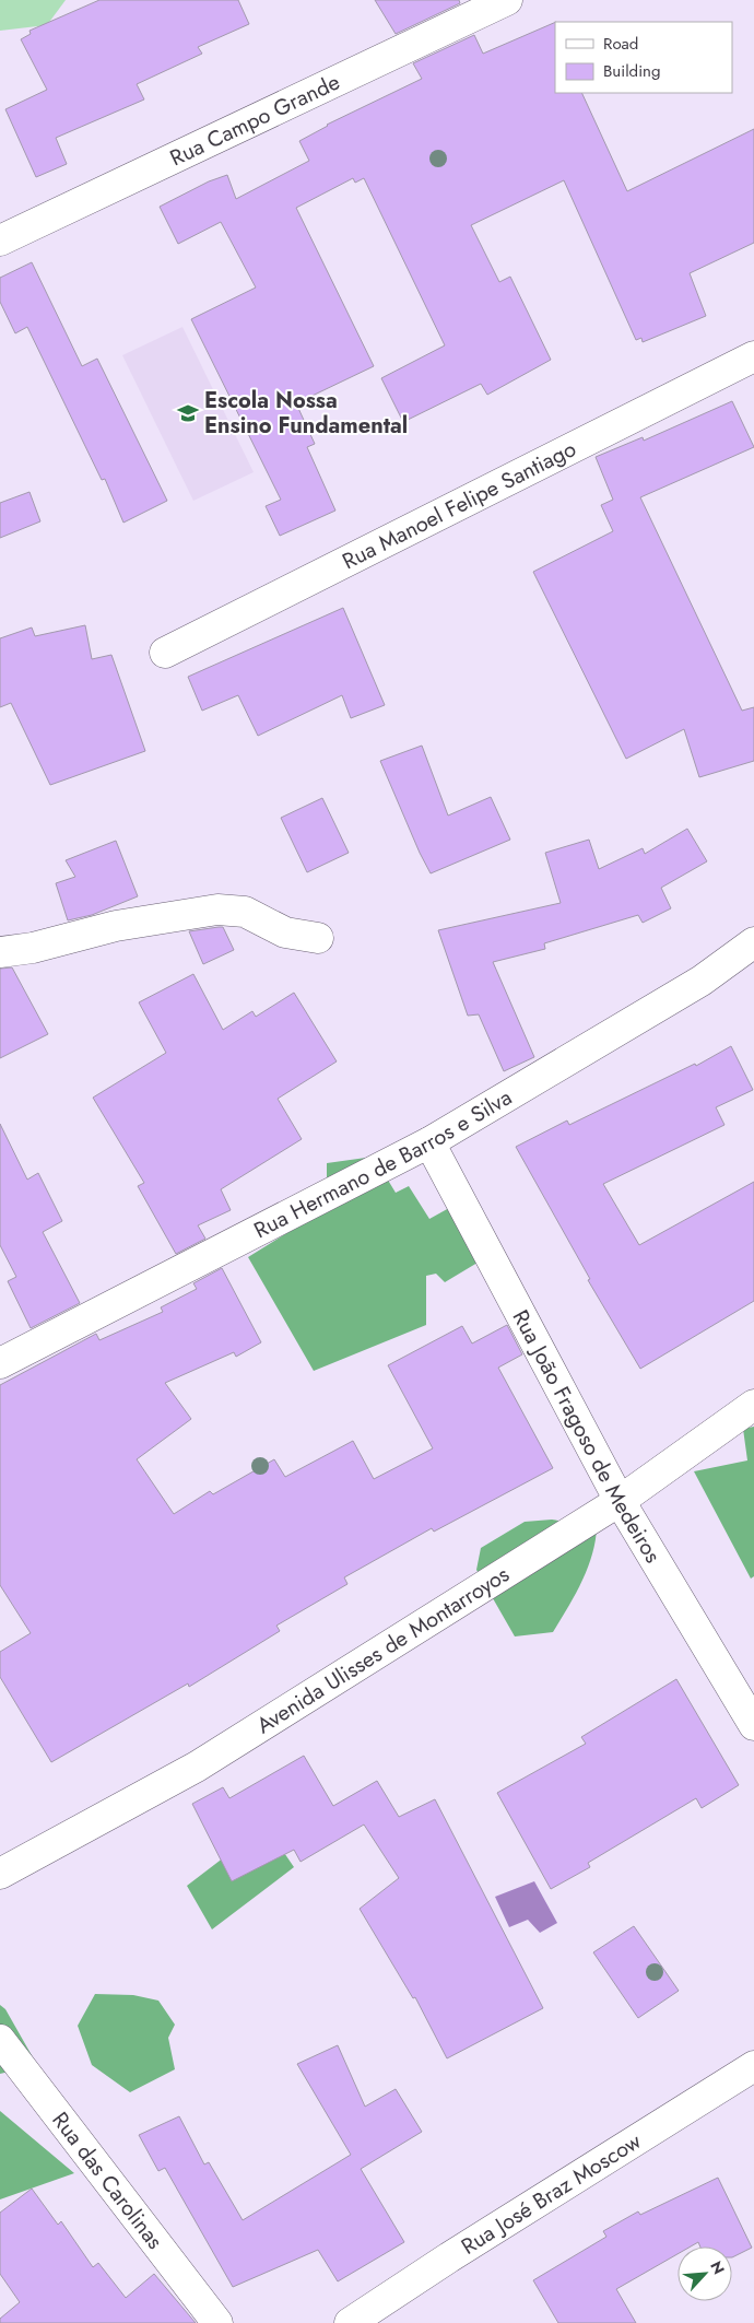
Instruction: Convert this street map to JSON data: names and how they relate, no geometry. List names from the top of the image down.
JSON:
{
  "streets": {
    "street": [
      "Rua Campo Grande",
      "Rua Manoel Felipe Santiago",
      "Rua Hermano de Barros e Silva",
      "Rua João Fragoso de Medeiros",
      "Avenida Ulisses de Montarroyos",
      "Rua das Carolinas",
      "Rua José Braz Moscow"
    ]
  },
  "crossings": [
    ["Rua Hermano de Barros e Silva", "Rua João Fragoso de Medeiros"],
    ["Rua João Fragoso de Medeiros", "Avenida Ulisses de Montarroyos"]
  ],
  "places": {
    "school or university": ["Escola Nossa Ensino Fundamental"]
  },
  "legend": ["Road", "Building"],
  "north": "top right"
}
